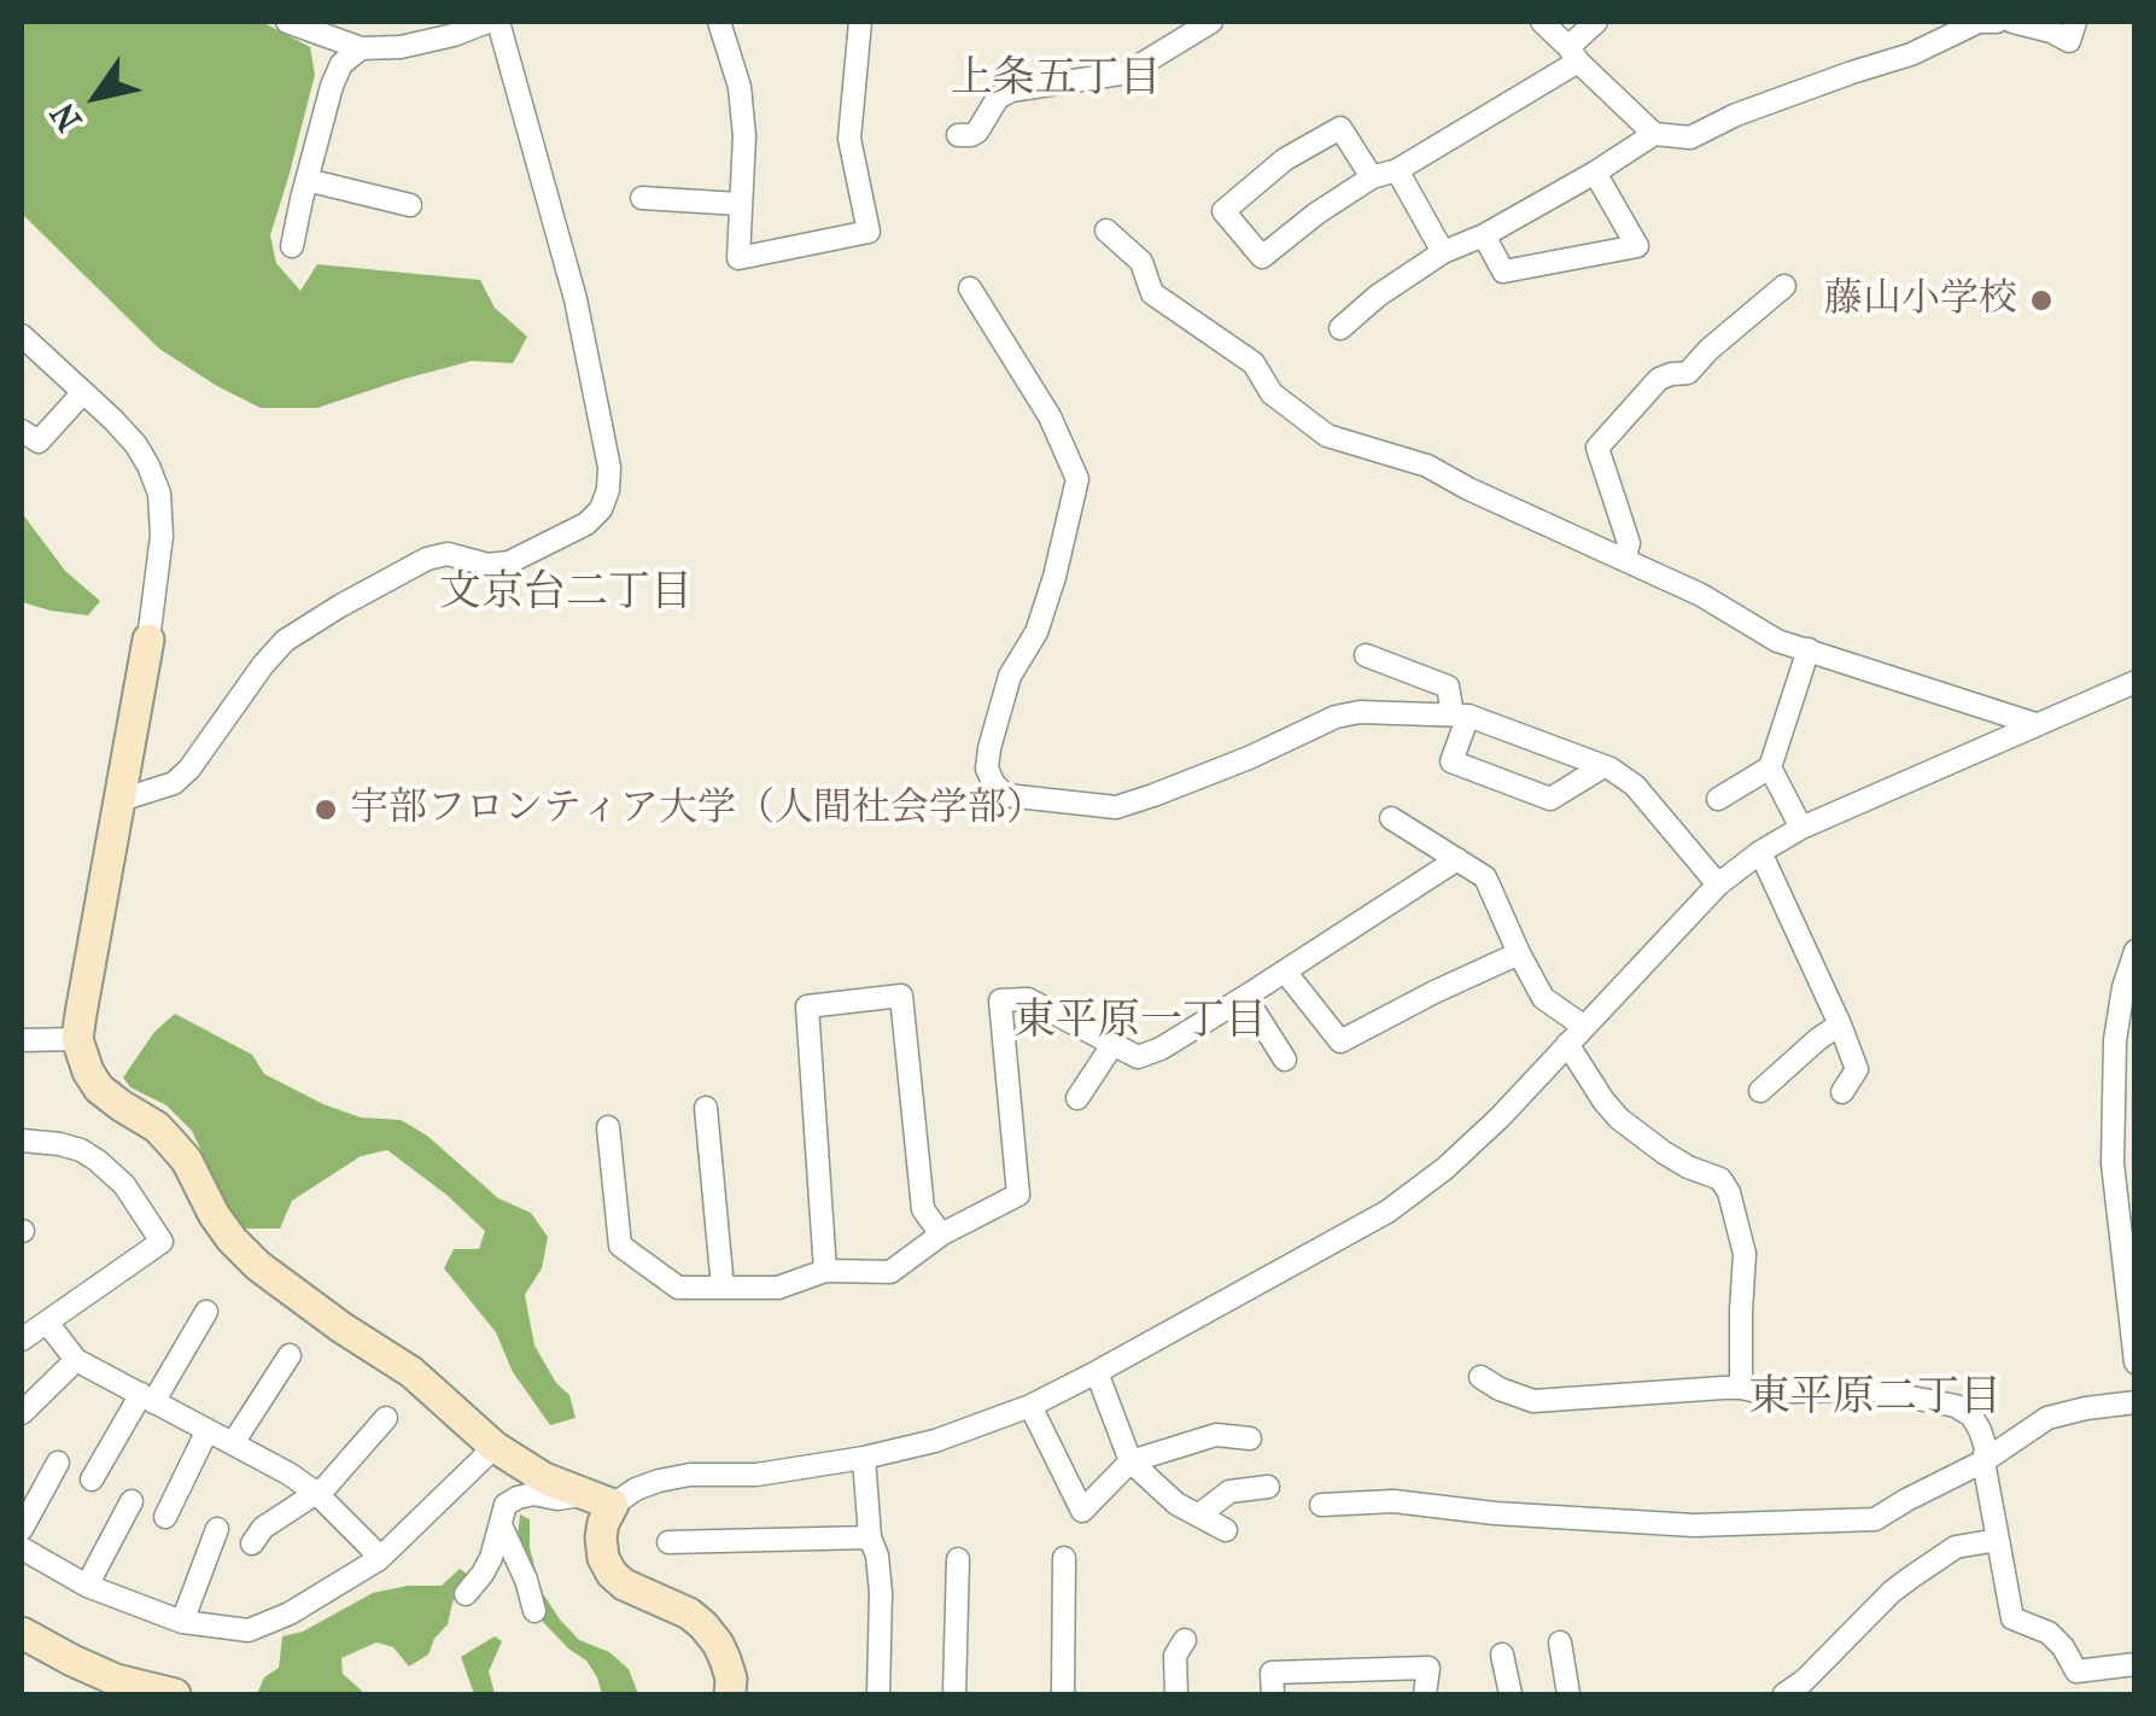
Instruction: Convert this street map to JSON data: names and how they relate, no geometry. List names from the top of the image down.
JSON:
{
  "districts": [
    "上条五丁目",
    "文京台二丁目",
    "東平原一丁目",
    "東平原二丁目"
  ],
  "places": ["藤山小学校", "宇部フロンティア大学（人間社会学部）"],
  "north": "bottom left"
}
